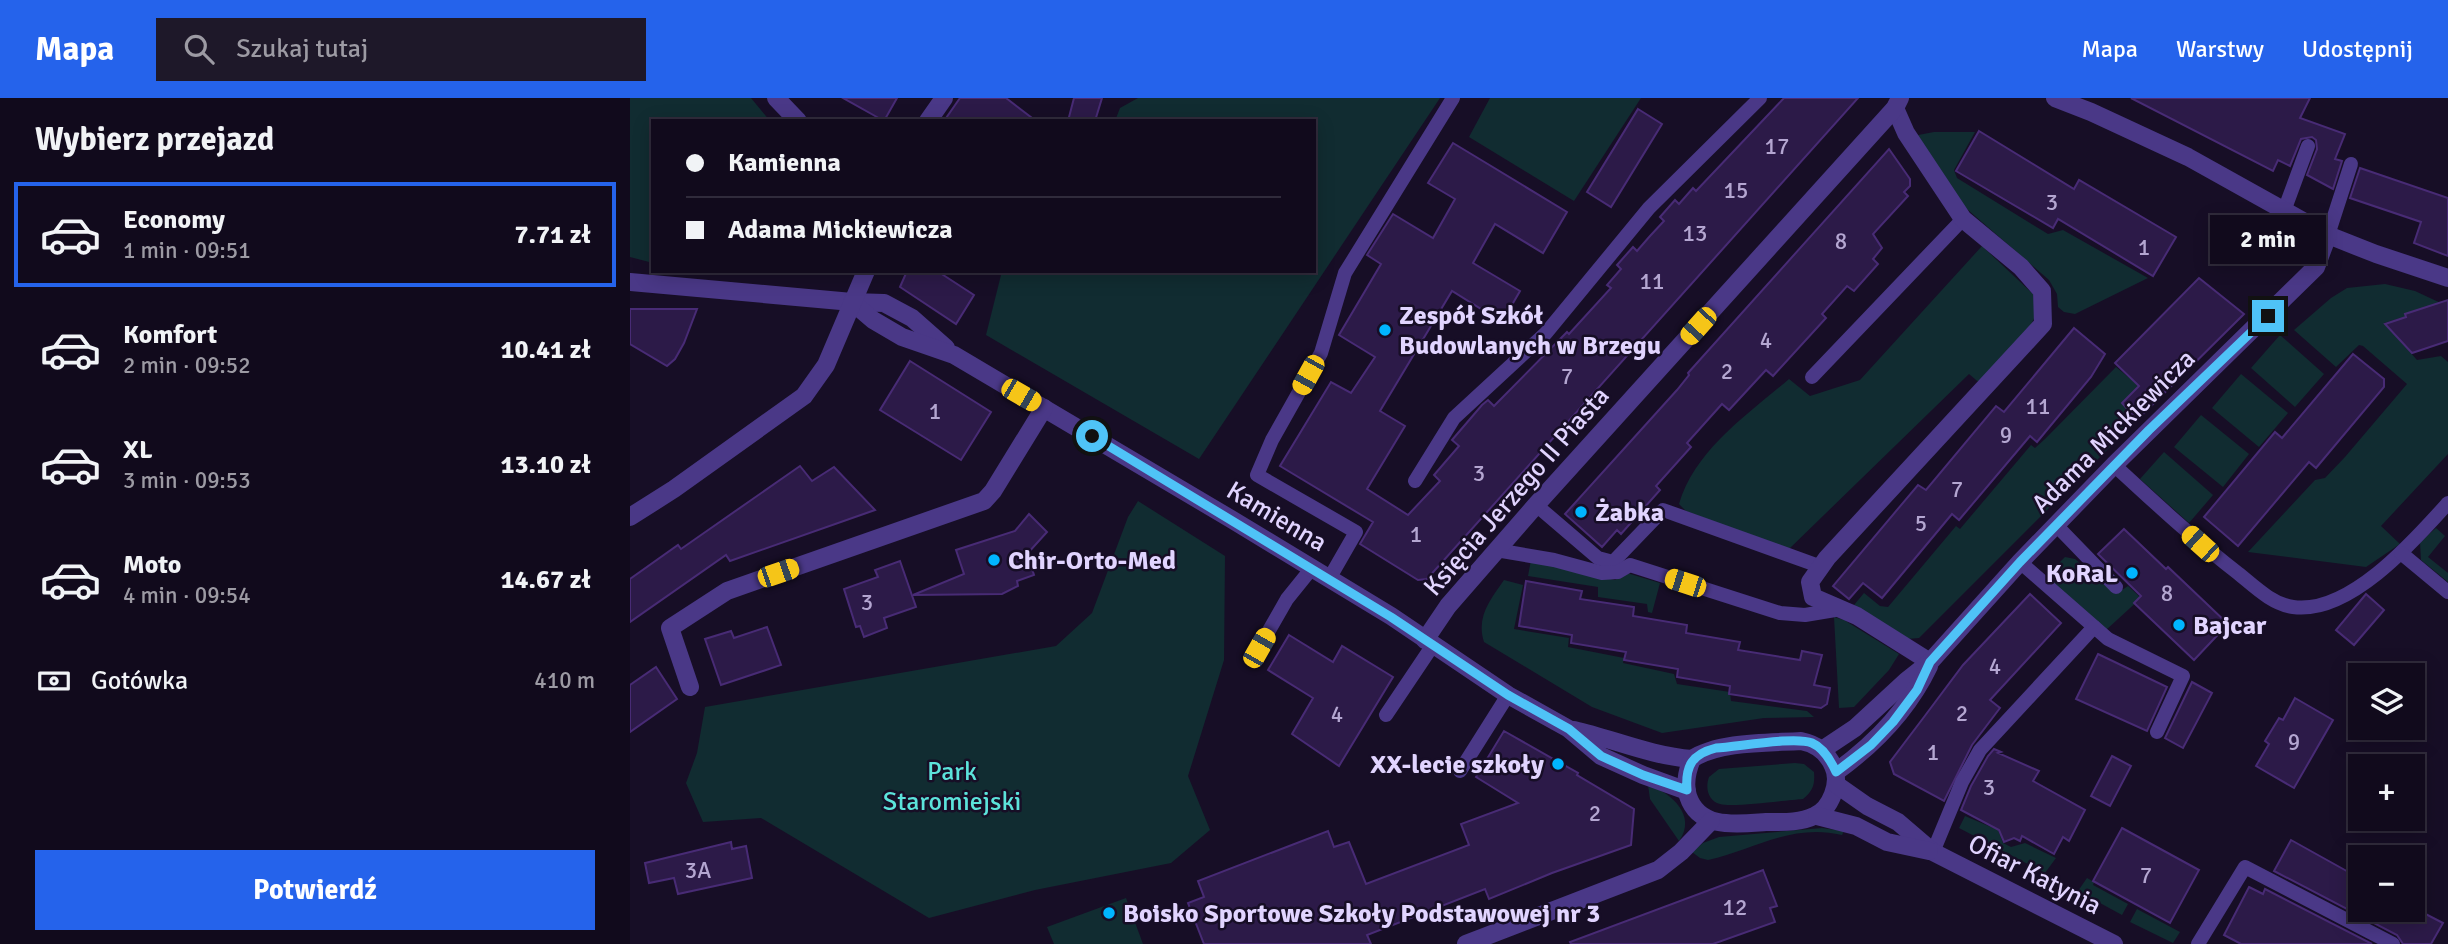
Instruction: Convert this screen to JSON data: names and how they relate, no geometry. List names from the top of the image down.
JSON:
{
  "streets": {
    "street": [
      "Adama Mickiewicza",
      "Księcia Jerzego II Piasta",
      "Kamienna",
      "Ofiar Katynia"
    ]
  },
  "crossings": [
    ["Adama Mickiewicza", "Ofiar Katynia"],
    ["Księcia Jerzego II Piasta", "Kamienna"]
  ],
  "parks": ["Park Staromiejski"],
  "places": [
    "Zespół Szkół Budowlanych w Brzegu",
    "Żabka",
    "Chir-Orto-Med",
    "KoRaL",
    "Bajcar",
    "XX-lecie szkoły",
    "Boisko Sportowe Szkoły Podstawowej nr 3"
  ],
  "house_numbers": [
    "17",
    "15",
    "3",
    "13",
    "8",
    "1",
    "11",
    "4",
    "2",
    "7",
    "11",
    "1",
    "9",
    "3",
    "7",
    "5",
    "1",
    "8",
    "3",
    "4",
    "2",
    "4",
    "9",
    "1",
    "3",
    "2",
    "3A",
    "7",
    "12"
  ],
  "page": {
    "header": "Mapa",
    "search": "Szukaj tutaj",
    "nav": ["Mapa", "Warstwy", "Udostępnij"],
    "heading": "Wybierz przejazd",
    "banner": ["Kamienna", "Adama Mickiewicza"],
    "list": [
      {
        "name": "Economy",
        "note": "1 min · 09:51",
        "value": "7.71 zł"
      },
      {
        "name": "Komfort",
        "note": "2 min · 09:52",
        "value": "10.41 zł"
      },
      {
        "name": "XL",
        "note": "3 min · 09:53",
        "value": "13.10 zł"
      },
      {
        "name": "Moto",
        "note": "4 min · 09:54",
        "value": "14.67 zł"
      }
    ],
    "bubble": "2 min",
    "pay": ["Gotówka", "410 m"],
    "map_buttons": ["+", "−"],
    "buttons": "Potwierdź"
  }
}
